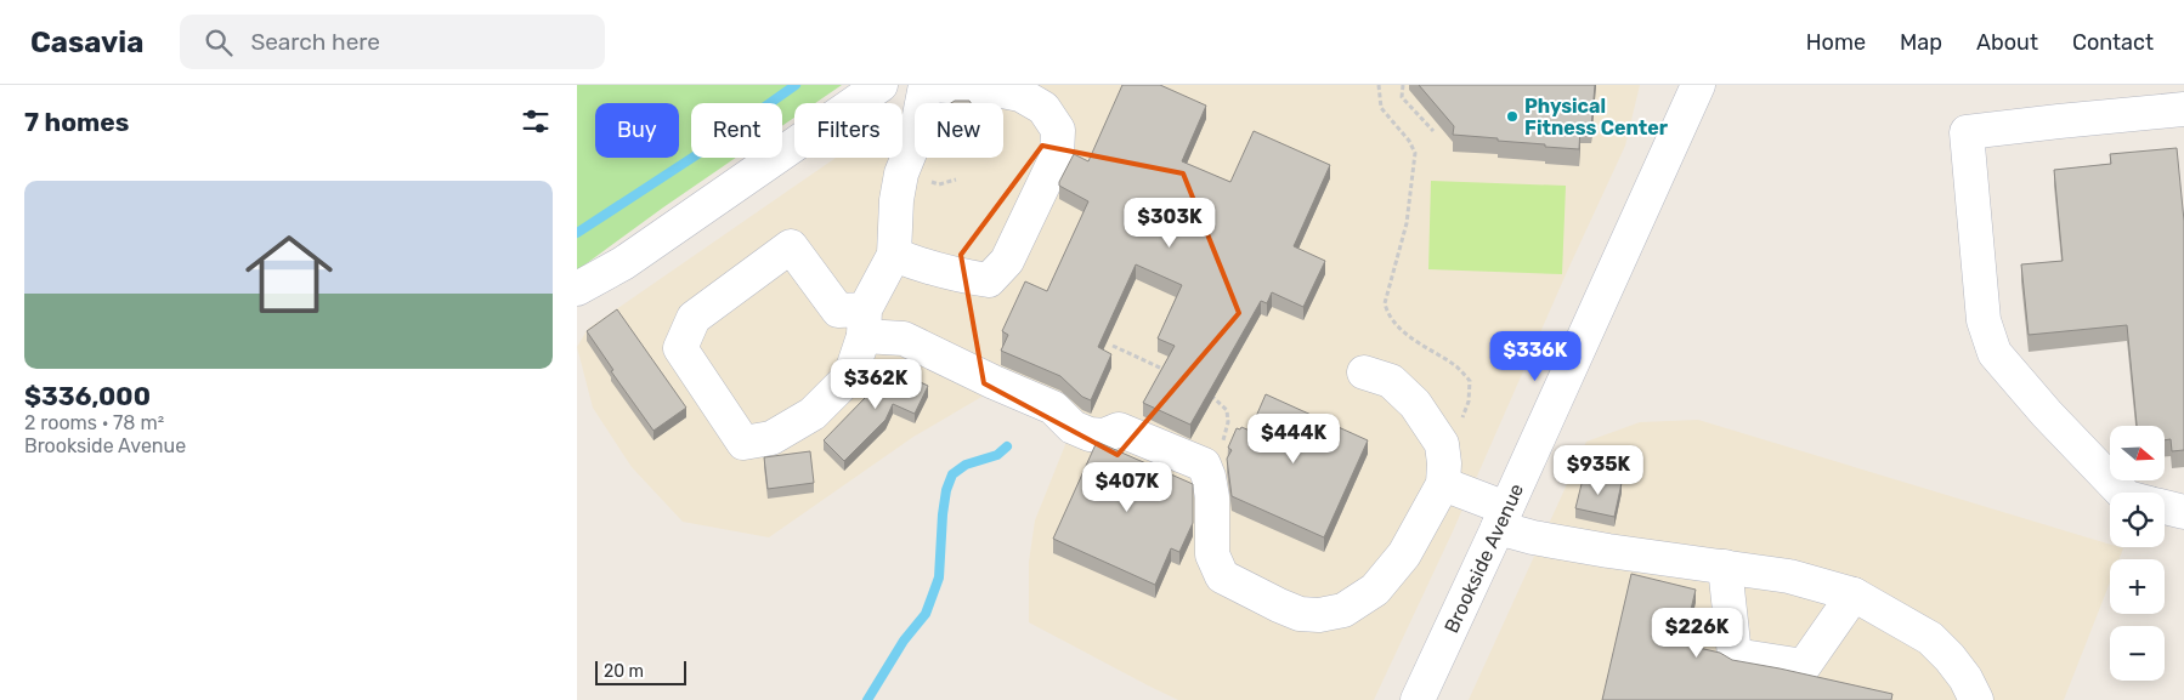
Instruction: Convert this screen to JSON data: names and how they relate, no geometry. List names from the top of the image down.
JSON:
{
  "streets": {
    "street": ["Brookside Avenue"]
  },
  "places": ["Physical Fitness Center"],
  "scale_bar": "20 m",
  "north": "right",
  "page": {
    "header": "Casavia",
    "search": "Search here",
    "nav": [
      "Home",
      "Map",
      "About",
      "Contact"
    ],
    "heading": "7 homes",
    "chip": [
      "Buy",
      "Rent",
      "Filters",
      "New"
    ],
    "list": [
      {
        "name": "$336,000",
        "note": "2 rooms · 78 m² · Brookside Avenue"
      }
    ],
    "price": [
      "$303K",
      "$336K",
      "$362K",
      "$444K",
      "$935K",
      "$407K",
      "$226K"
    ],
    "map_buttons": ["+", "−"],
    "scale": "20 m"
  }
}
